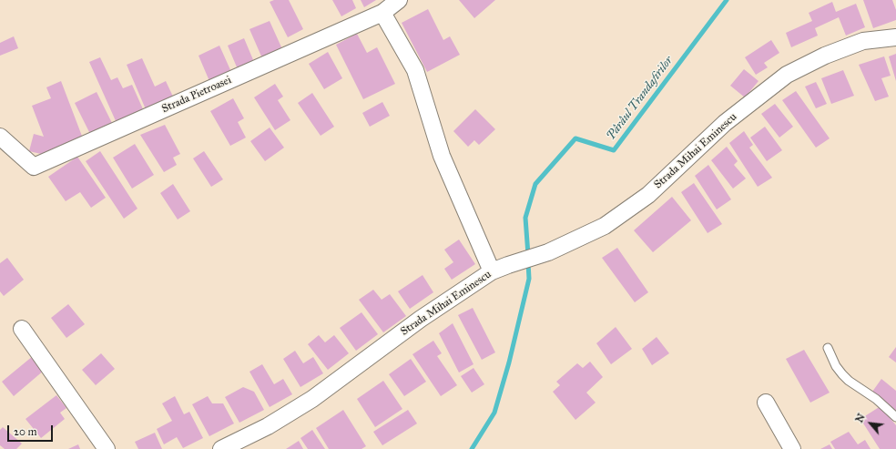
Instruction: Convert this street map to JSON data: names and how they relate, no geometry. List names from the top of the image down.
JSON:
{
  "streets": {
    "street": ["Strada Pietroasei", "Strada Mihai Eminescu"]
  },
  "water": ["Pârâul Trandafirilor"],
  "scale_bar": "20 m",
  "north": "top left"
}
